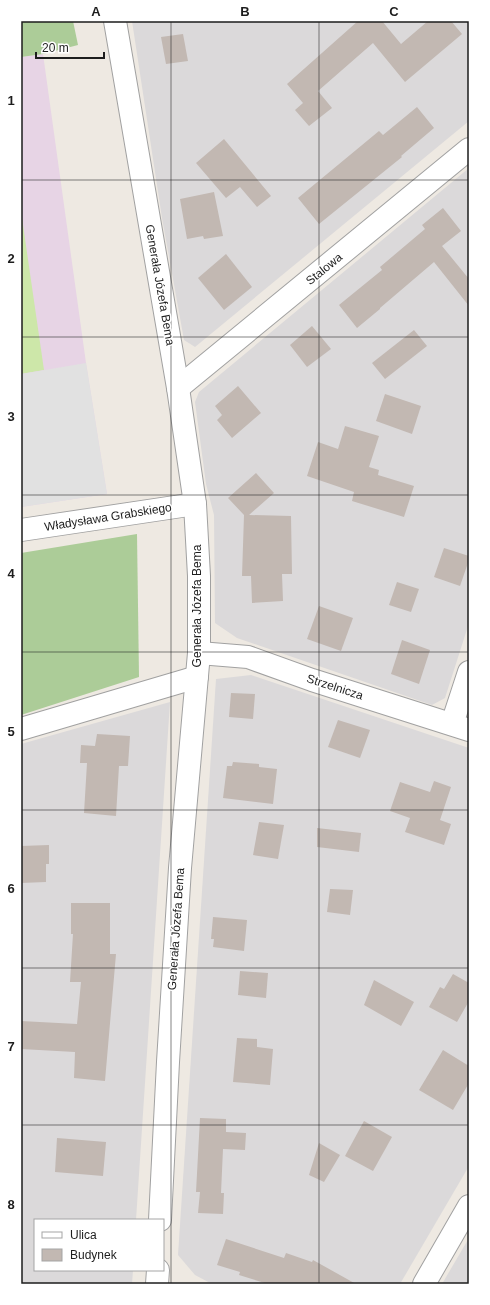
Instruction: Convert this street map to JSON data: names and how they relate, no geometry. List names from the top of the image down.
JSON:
{
  "streets": {
    "street": [
      "Stalowa",
      "Generała Józefa Bema",
      "Władysława Grabskiego",
      "Strzelnicza"
    ]
  },
  "crossings": [
    ["Stalowa", "Generała Józefa Bema"],
    ["Generała Józefa Bema", "Władysława Grabskiego"],
    ["Generała Józefa Bema", "Strzelnicza"]
  ],
  "legend": ["Ulica", "Budynek"],
  "scale_bar": "20 m",
  "grid": {
    "columns": ["A", "B", "C"],
    "rows": [
      "1",
      "2",
      "3",
      "4",
      "5",
      "6",
      "7",
      "8"
    ]
  }
}
